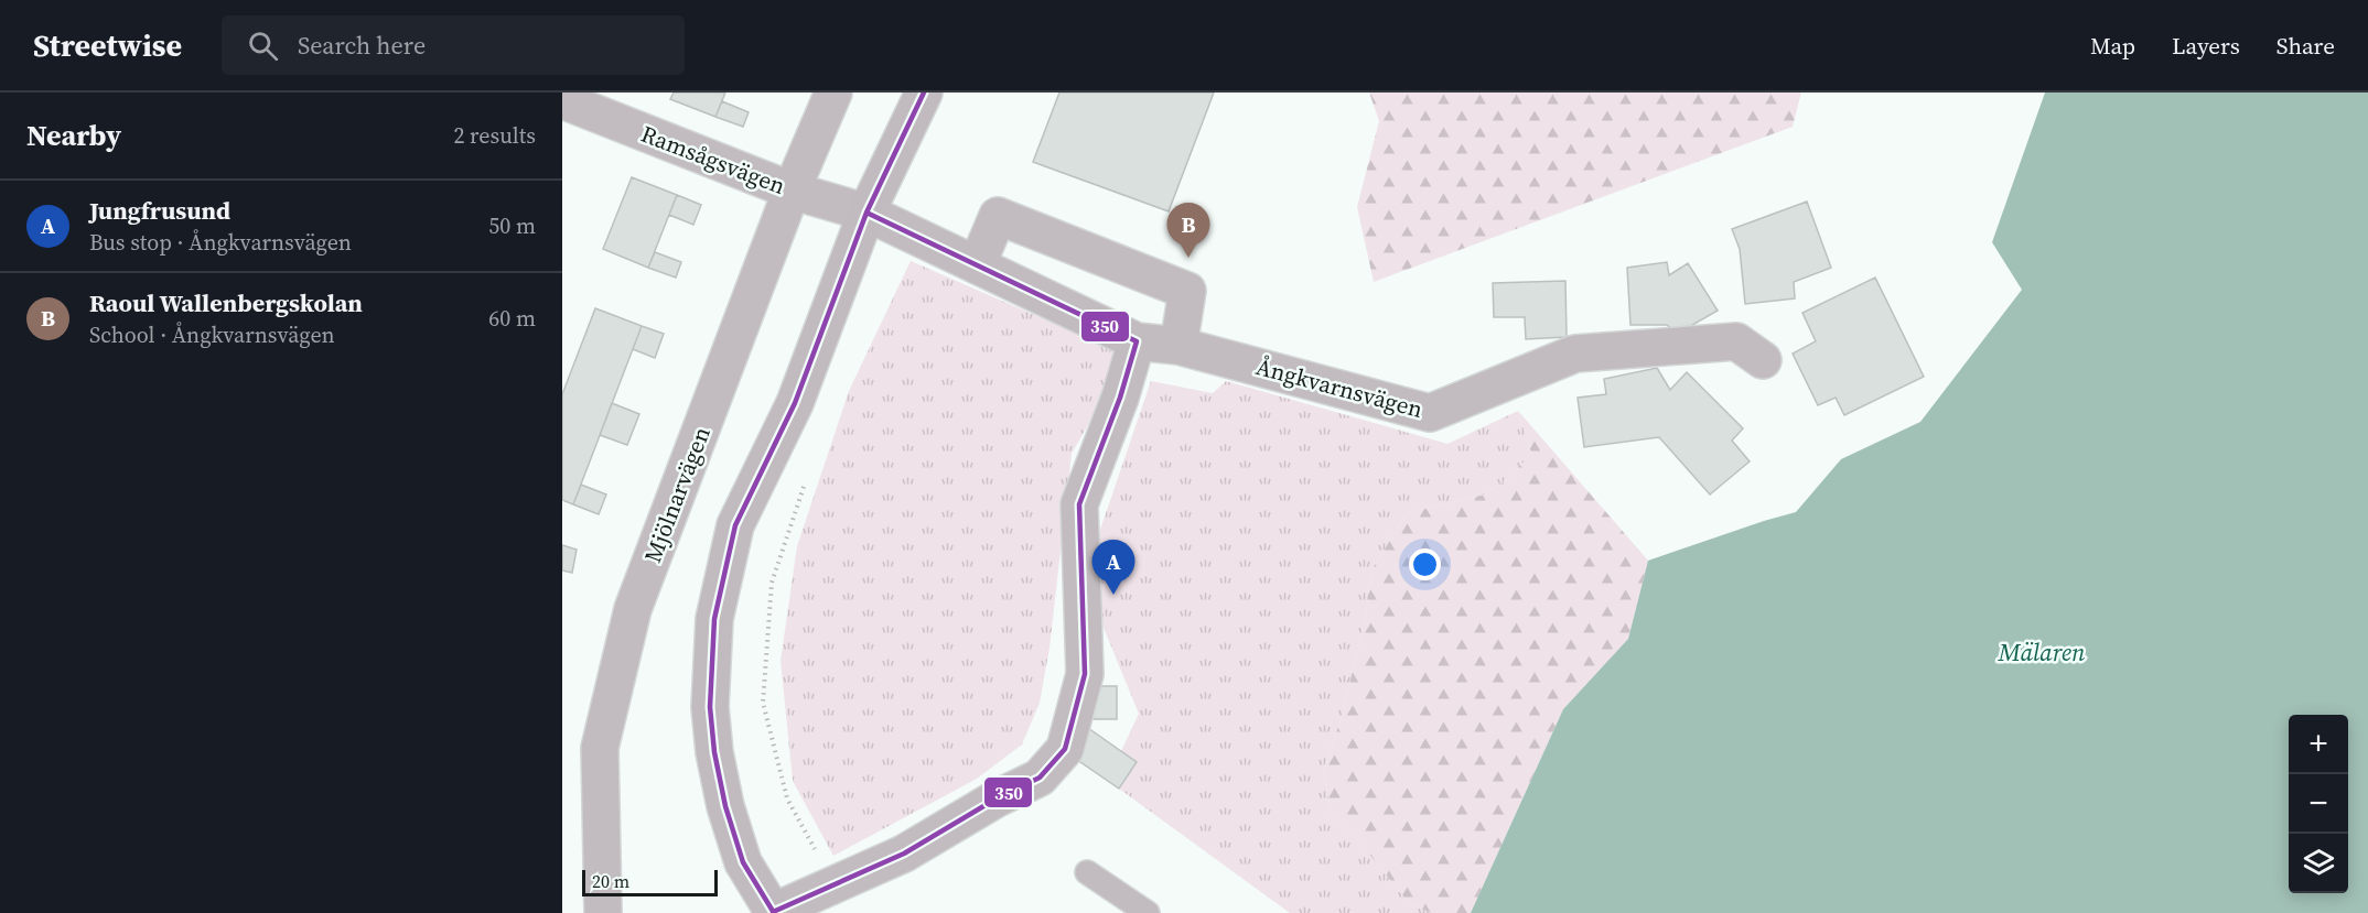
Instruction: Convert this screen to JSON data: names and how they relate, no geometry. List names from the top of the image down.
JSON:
{
  "streets": {
    "street": ["Ramsågsvägen", "Ångkvarnsvägen", "Mjölnarvägen"]
  },
  "crossings": [
    ["Ramsågsvägen", "Ångkvarnsvägen"],
    ["Ramsågsvägen", "Mjölnarvägen"]
  ],
  "water": ["Mälaren"],
  "lines": ["transit line 350"],
  "scale_bar": "20 m",
  "page": {
    "header": "Streetwise",
    "search": "Search here",
    "nav": ["Map", "Layers", "Share"],
    "heading": ["Nearby", "2 results"],
    "list": [
      {
        "mark": "A",
        "name": "Jungfrusund",
        "note": "Bus stop · Ångkvarnsvägen",
        "value": "50 m"
      },
      {
        "mark": "B",
        "name": "Raoul Wallenbergskolan",
        "note": "School · Ångkvarnsvägen",
        "value": "60 m"
      }
    ],
    "pins": ["B", "A"],
    "map_buttons": ["+", "−"],
    "scale": "20 m"
  }
}
